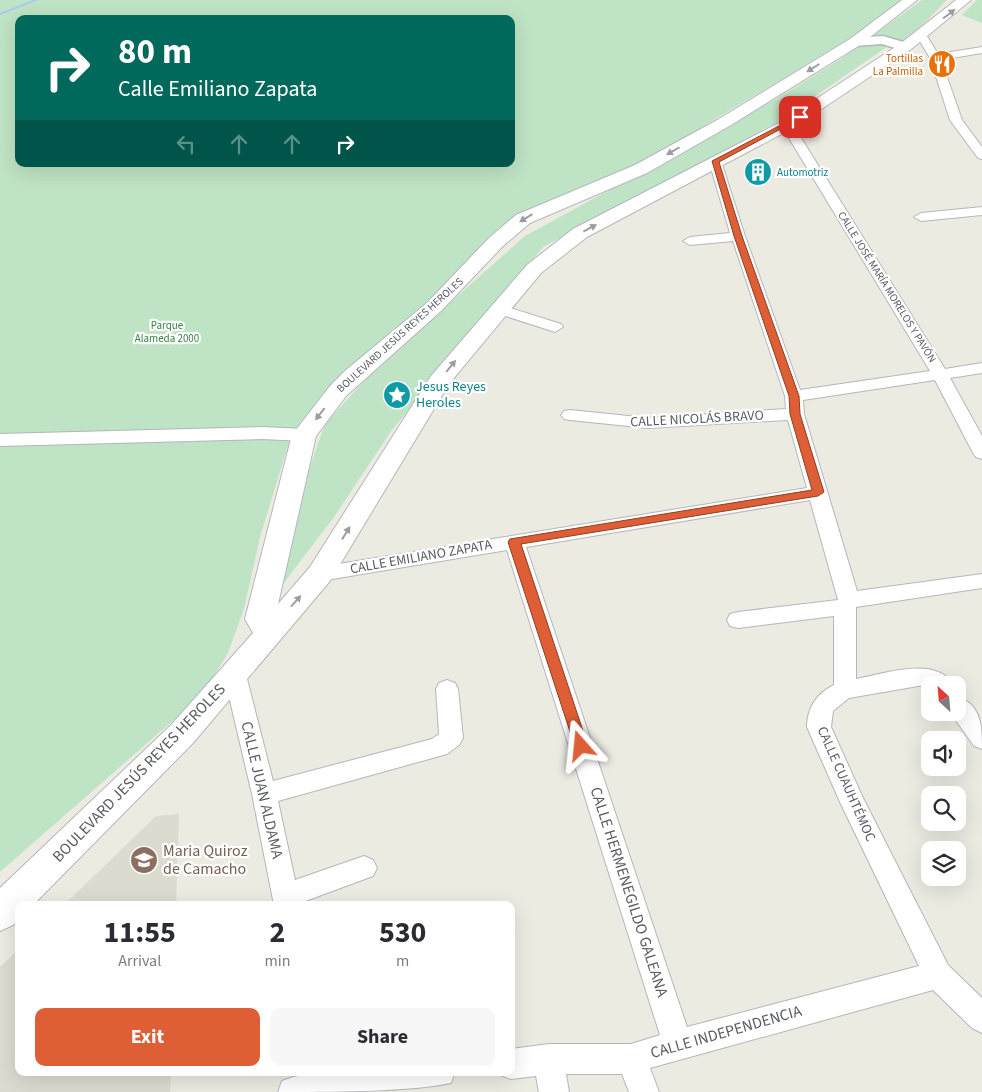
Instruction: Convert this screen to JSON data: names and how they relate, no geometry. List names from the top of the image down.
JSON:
{
  "streets": {
    "main road": ["BOULEVARD JESÚS REYES HEROLES"],
    "street": [
      "CALLE JOSÉ MARÍA MORELOS Y PAVÓN",
      "CALLE NICOLÁS BRAVO",
      "CALLE EMILIANO ZAPATA",
      "CALLE CUAUHTÉMOC",
      "CALLE JUAN ALDAMA",
      "CALLE HERMENEGILDO GALEANA",
      "CALLE INDEPENDENCIA"
    ]
  },
  "crossings": [
    ["CALLE JOSÉ MARÍA MORELOS Y PAVÓN", "BOULEVARD JESÚS REYES HEROLES"],
    ["BOULEVARD JESÚS REYES HEROLES", "CALLE EMILIANO ZAPATA"],
    ["BOULEVARD JESÚS REYES HEROLES", "CALLE JUAN ALDAMA"],
    ["CALLE EMILIANO ZAPATA", "CALLE HERMENEGILDO GALEANA"],
    ["CALLE CUAUHTÉMOC", "CALLE INDEPENDENCIA"],
    ["CALLE HERMENEGILDO GALEANA", "CALLE INDEPENDENCIA"]
  ],
  "parks": ["Parque Alameda 2000"],
  "places": {
    "restaurant": ["Tortillas La Palmilla"],
    "building": ["Automotriz"],
    "place": ["Jesus Reyes Heroles"],
    "school or university": ["Maria Quiroz de Camacho"]
  },
  "north": "top left",
  "page": {
    "turn": ["80 m", "Calle Emiliano Zapata"],
    "eta": [
      "11:55",
      "Arrival",
      "2",
      "min",
      "530",
      "m"
    ],
    "buttons": ["Exit", "Share"]
  }
}
